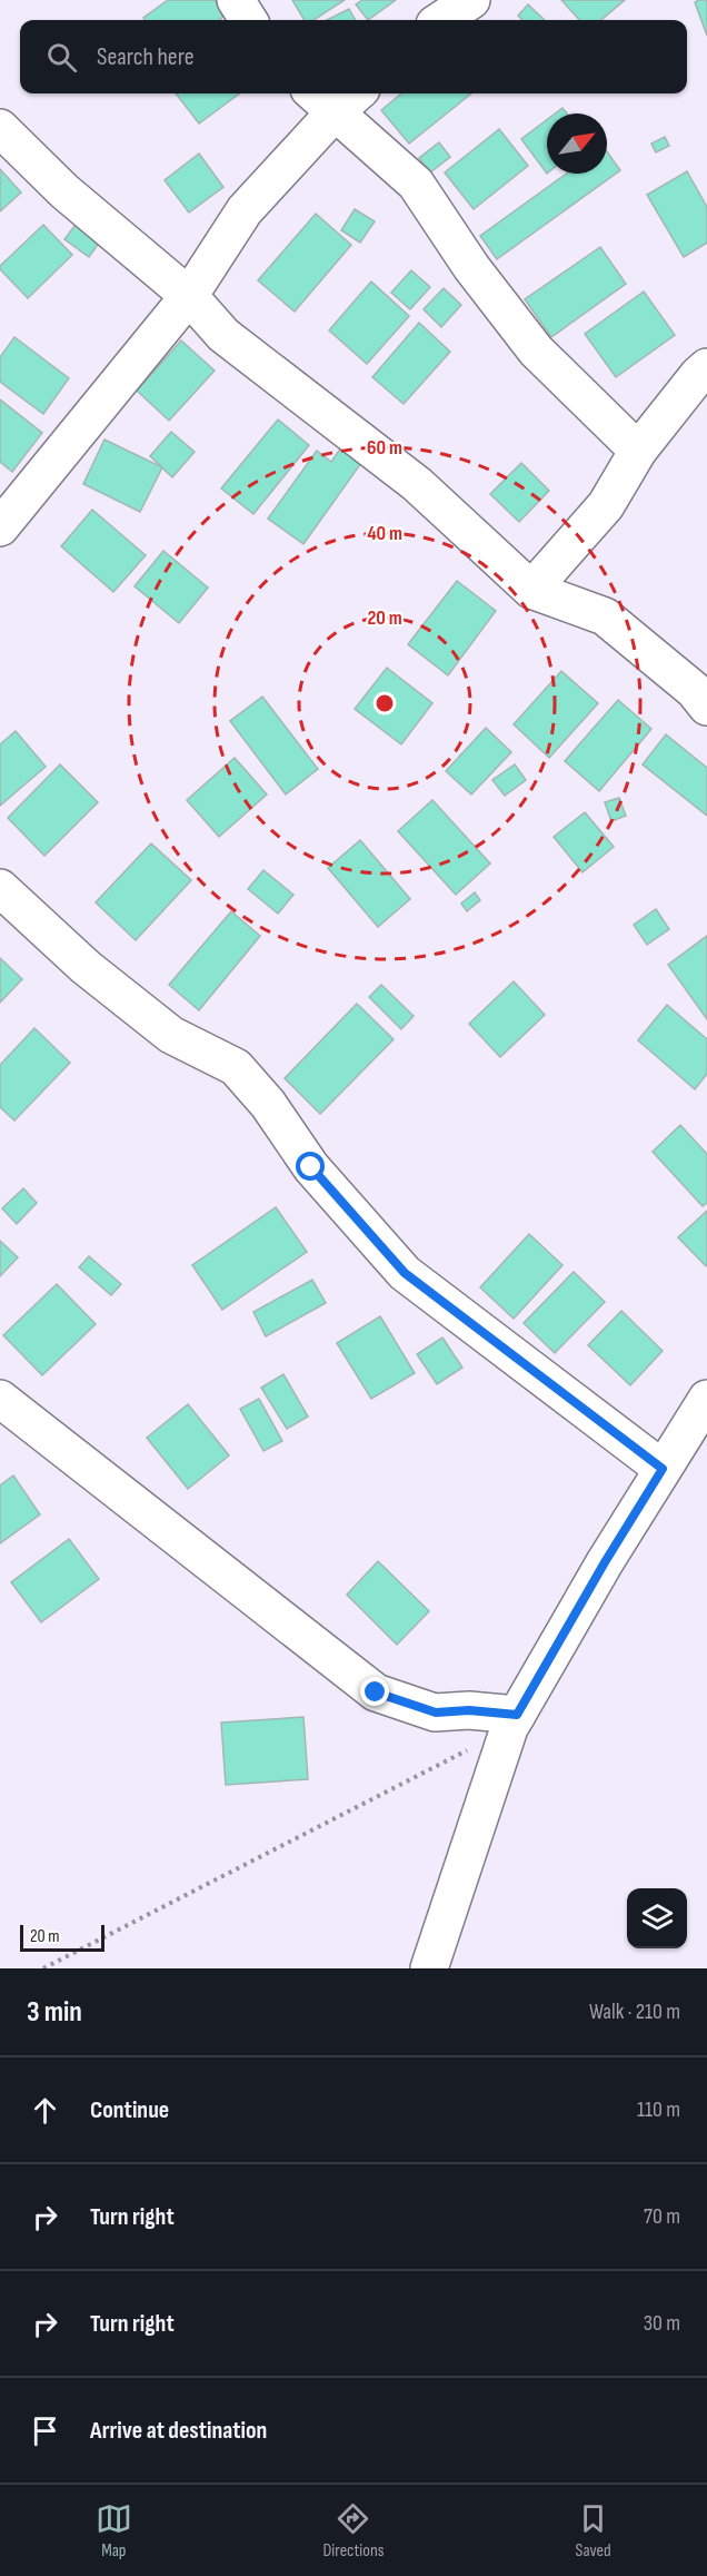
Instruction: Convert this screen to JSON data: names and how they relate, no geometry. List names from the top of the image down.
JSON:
{
  "scale_bar": "20 m",
  "north": "top right",
  "page": {
    "search": "Search here",
    "scale": "20 m",
    "heading": ["3 min", "Walk · 210 m"],
    "list": [
      ["Continue", "110 m"],
      ["Turn right", "70 m"],
      ["Turn right", "30 m"],
      "Arrive at destination"
    ],
    "nav": ["Map", "Directions", "Saved"]
  },
  "rings": ["60 m", "40 m", "20 m"]
}
